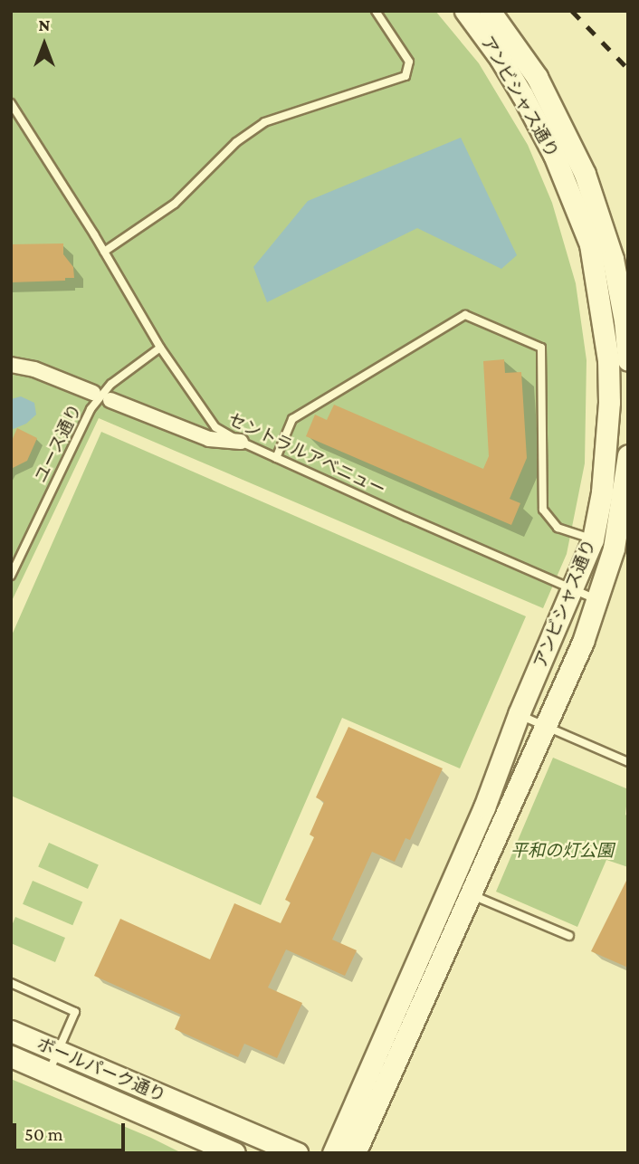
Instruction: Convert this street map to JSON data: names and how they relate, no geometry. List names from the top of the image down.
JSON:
{
  "streets": {
    "street": ["アンビシャス通り", "ボールパーク通り"],
    "lane": ["ユース通り", "セントラルアベニュー"]
  },
  "crossings": [
    ["アンビシャス通り", "セントラルアベニュー"],
    ["ユース通り", "セントラルアベニュー"]
  ],
  "parks": ["平和の灯公園"],
  "scale_bar": "50 m",
  "north": "top"
}
